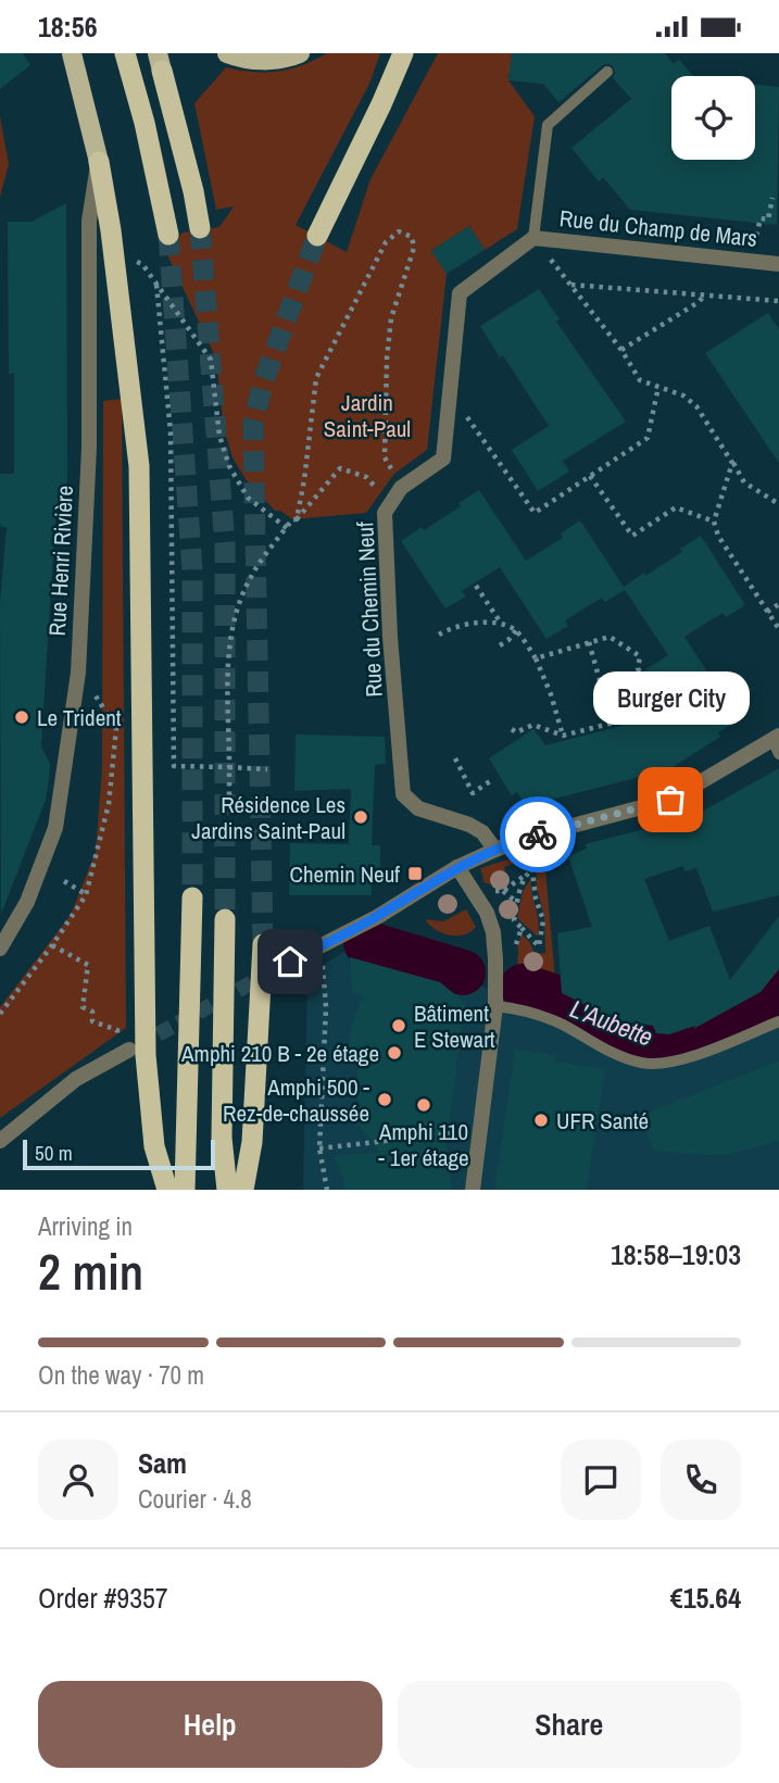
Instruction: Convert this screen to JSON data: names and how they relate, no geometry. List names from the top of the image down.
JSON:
{
  "streets": {
    "street": ["Rue du Champ de Mars", "Rue Henri Rivière", "Rue du Chemin Neuf"]
  },
  "crossings": [
    ["Rue du Champ de Mars", "Rue du Chemin Neuf"]
  ],
  "water": ["L'Aubette"],
  "parks": ["Jardin Saint-Paul"],
  "places": {
    "other": [
      "Le Trident",
      "Burger City",
      "Résidence Les Jardins Saint-Paul",
      "Bâtiment E Stewart",
      "Amphi 210 B - 2e étage",
      "Amphi 500 - Rez-de-chaussée",
      "Amphi 110 - 1er étage",
      "UFR Santé"
    ],
    "transit": ["Chemin Neuf"]
  },
  "scale_bar": "50 m",
  "page": {
    "status": "18:56",
    "bubble": "Burger City",
    "scale": "50 m",
    "heading": ["2 min", "Arriving in", "18:58–19:03"],
    "panel": [
      "Sam",
      "Courier · 4.8",
      "Order #9357",
      "€15.64"
    ],
    "bar": "On the way · 70 m",
    "buttons": ["Help", "Share"]
  }
}
